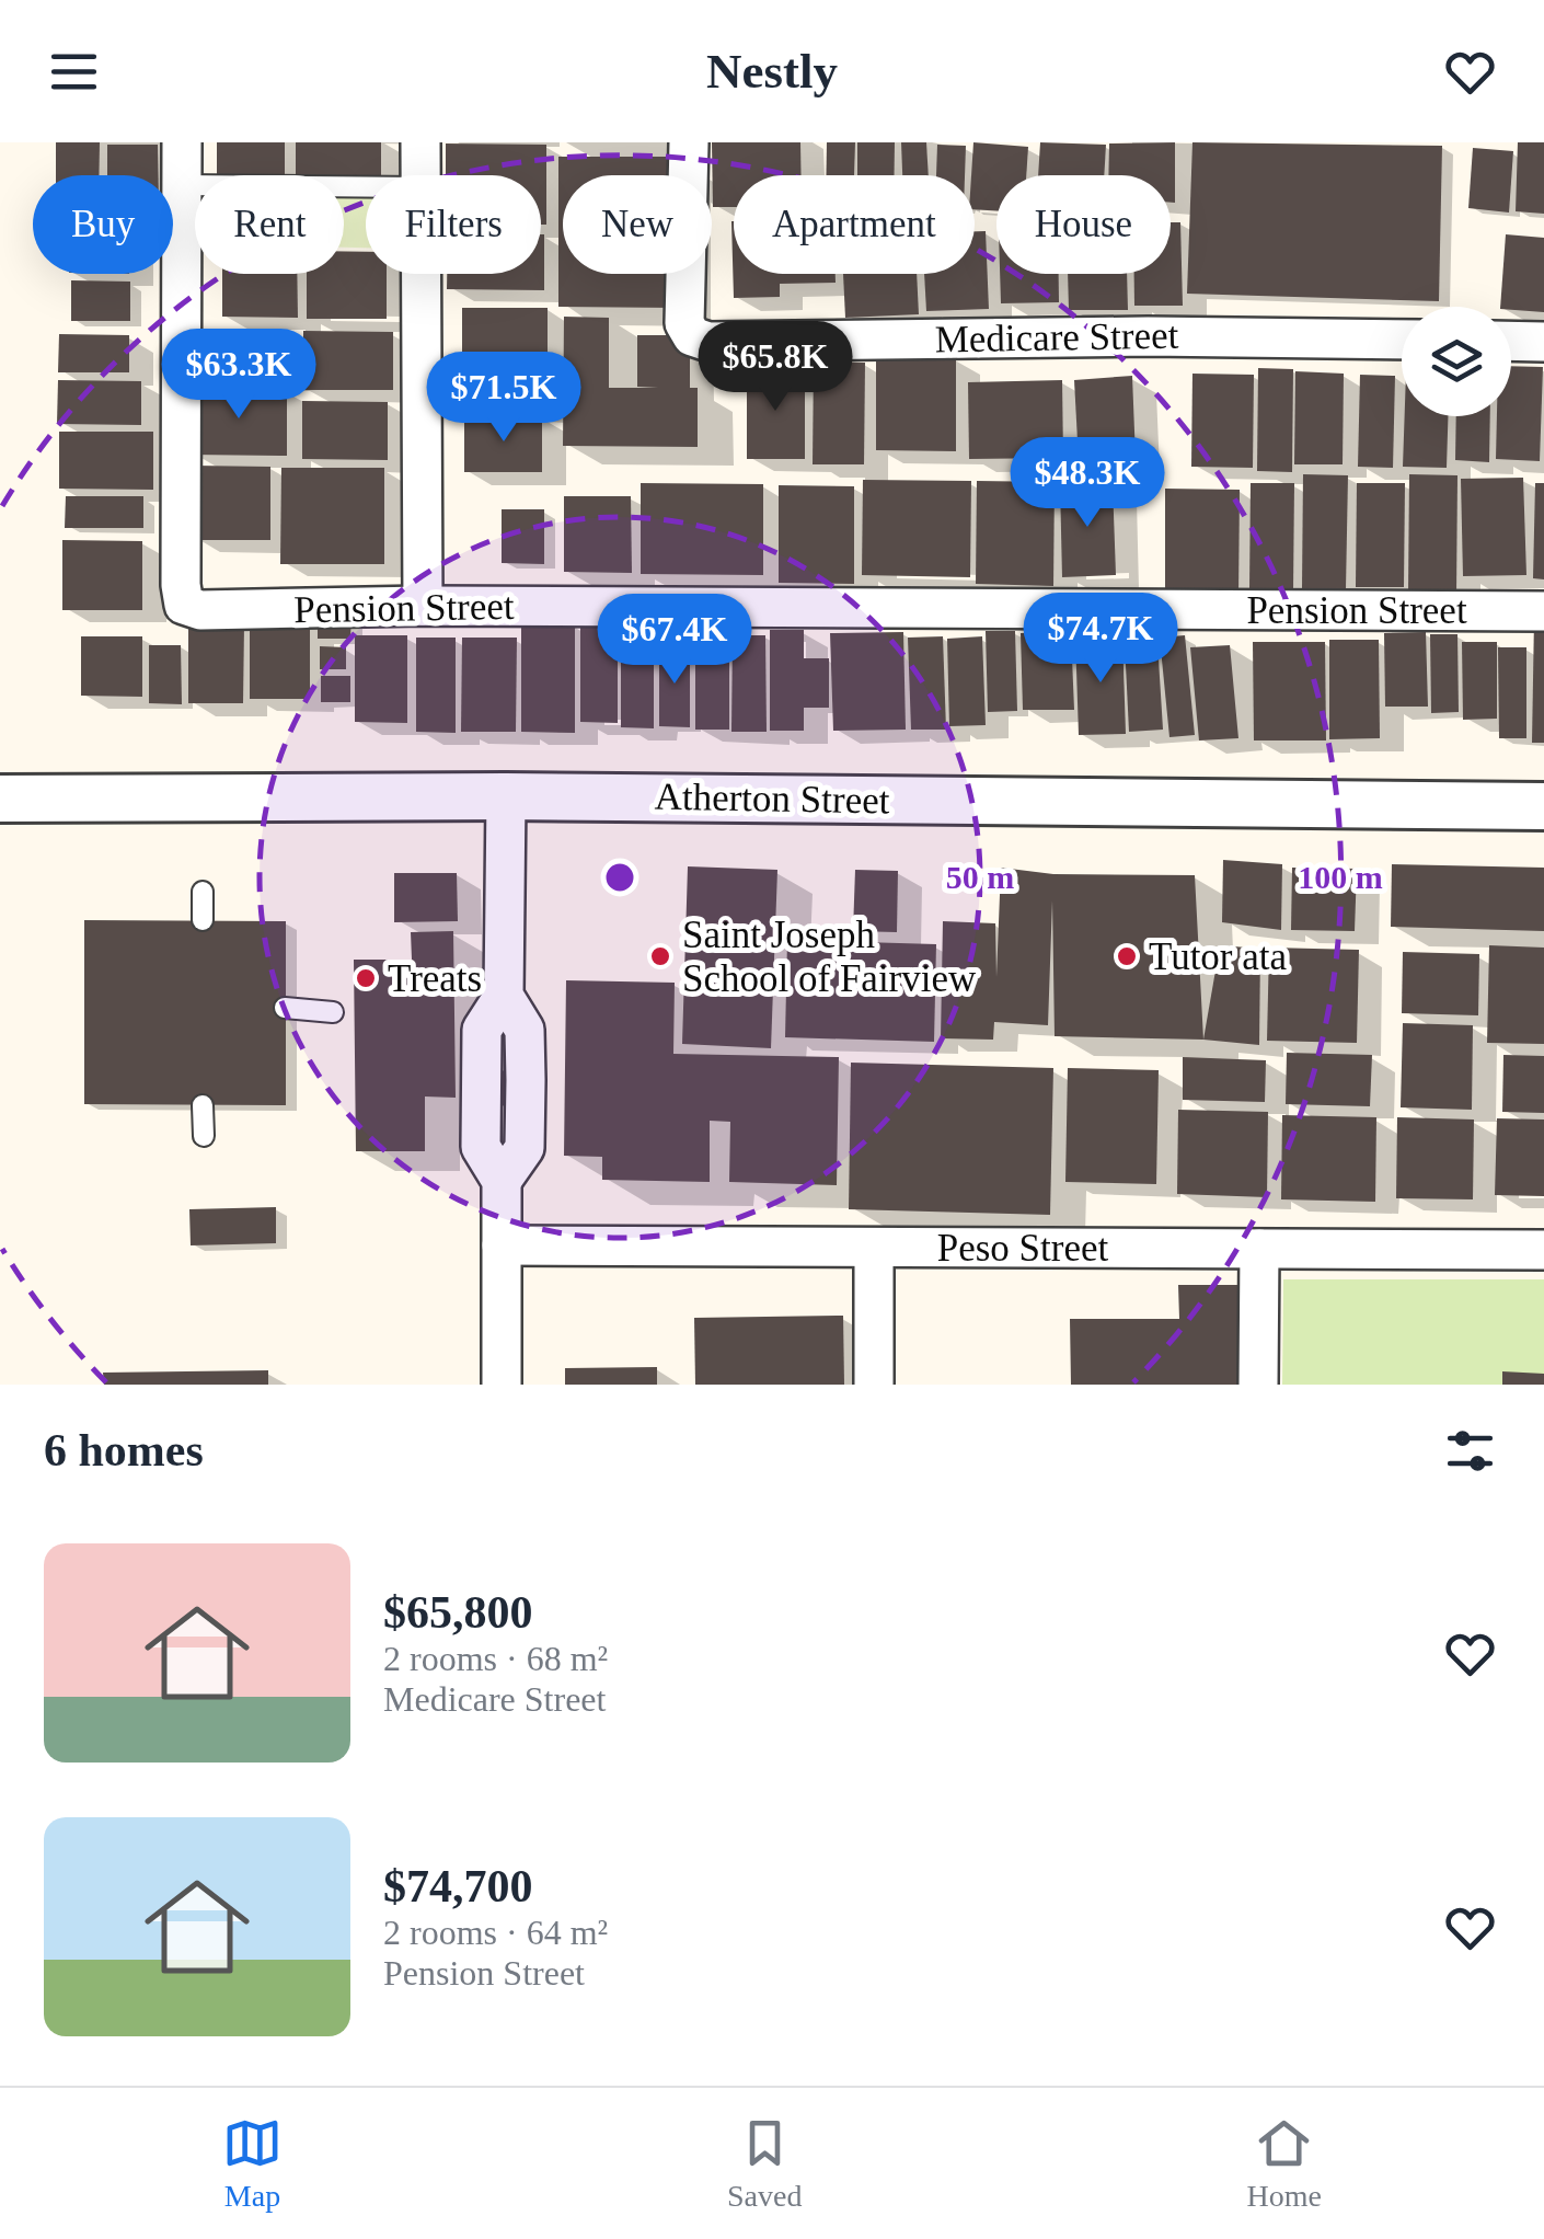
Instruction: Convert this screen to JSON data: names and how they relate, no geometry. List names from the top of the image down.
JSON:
{
  "streets": {
    "street": [
      "Medicare Street",
      "Pension Street",
      "Atherton Street",
      "Peso Street"
    ]
  },
  "places": ["Saint Joseph School of Fairview", "Tutor ata", "Treats"],
  "page": {
    "header": "Nestly",
    "chip": [
      "Buy",
      "Rent",
      "Filters",
      "New",
      "Apartment",
      "House"
    ],
    "price": [
      "$65.8K",
      "$63.3K",
      "$71.5K",
      "$48.3K",
      "$74.7K",
      "$67.4K"
    ],
    "heading": "6 homes",
    "list": [
      {
        "name": "$65,800",
        "note": "2 rooms · 68 m² · Medicare Street"
      },
      {
        "name": "$74,700",
        "note": "2 rooms · 64 m² · Pension Street"
      }
    ],
    "tabs": ["Map", "Saved", "Home"]
  },
  "rings": ["50 m", "100 m"]
}
